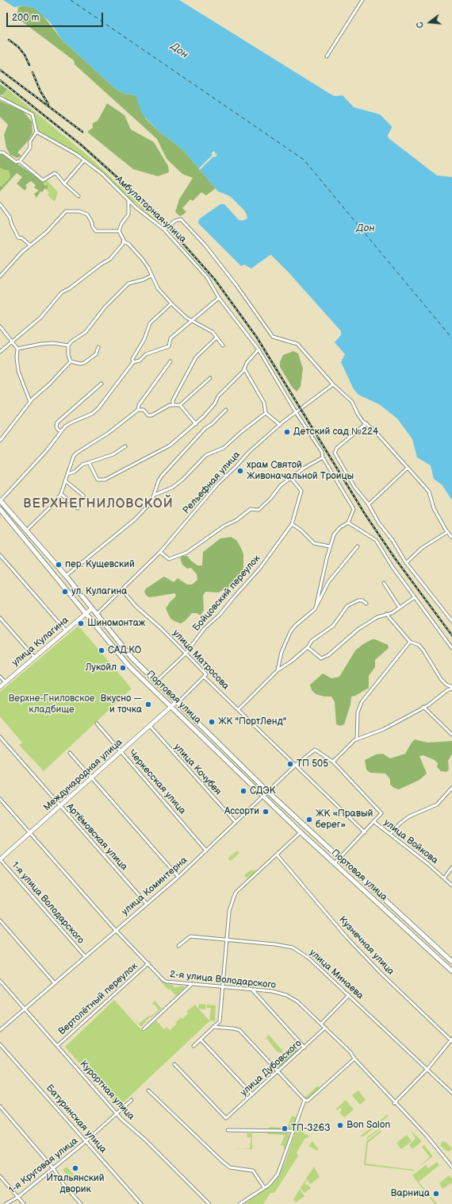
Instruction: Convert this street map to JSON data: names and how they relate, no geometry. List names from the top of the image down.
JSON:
{
  "streets": {
    "main road": ["улица Кулагина", "Портовая улица", "Международная улица"],
    "street": [
      "Амбулаторная улица",
      "Рельефная улица",
      "Бойцовский переулок",
      "улица Матросова",
      "улица Кочубея",
      "Черкесская улица",
      "Артёмовская улица",
      "улица Войкова",
      "улица Коминтерна",
      "1-я улица Володарского",
      "Кузнечная улица",
      "улица Минаева",
      "2-я улица Володарского",
      "Вертолётный переулок",
      "улица Дубовского",
      "Курортная улица",
      "Батуринская улица",
      "1-я Круговая улица"
    ]
  },
  "crossings": [
    ["Амбулаторная улица", "Рельефная улица"],
    ["Рельефная улица", "улица Матросова"],
    ["Рельефная улица", "Портовая улица"],
    ["Бойцовский переулок", "улица Матросова"],
    ["Бойцовский переулок", "Портовая улица"],
    ["улица Кулагина", "Портовая улица"],
    ["улица Матросова", "Международная улица"],
    ["улица Матросова", "улица Коминтерна"],
    ["Портовая улица", "Международная улица"],
    ["Портовая улица", "улица Коминтерна"],
    ["улица Кочубея", "Международная улица"],
    ["улица Кочубея", "улица Коминтерна"],
    ["Международная улица", "Черкесская улица"],
    ["Международная улица", "Артёмовская улица"],
    ["Международная улица", "1-я улица Володарского"],
    ["Международная улица", "2-я улица Володарского"],
    ["Черкесская улица", "улица Коминтерна"],
    ["Артёмовская улица", "улица Коминтерна"],
    ["улица Коминтерна", "1-я улица Володарского"],
    ["улица Коминтерна", "2-я улица Володарского"],
    ["улица Коминтерна", "Курортная улица"],
    ["2-я улица Володарского", "Вертолётный переулок"],
    ["2-я улица Володарского", "улица Дубовского"],
    ["Вертолётный переулок", "Курортная улица"],
    ["Курортная улица", "1-я Круговая улица"],
    ["Батуринская улица", "1-я Круговая улица"]
  ],
  "districts": ["ВЕРХНЕГНИЛОВСКОЙ"],
  "water": ["Дон"],
  "parks": ["Верхне-Гниловское кладбище"],
  "places": [
    "Детский сад №224",
    "храм Святой Живоначальной Троицы",
    "пер. Кущевский",
    "ул. Кулагина",
    "Шиномонтаж",
    "САД.КО",
    "Лукойл",
    "Вкусно — и точка",
    "ЖК \"ПортЛенд\"",
    "ТП 505",
    "СДЭК",
    "Ассорти",
    "ЖК «Правый берег»",
    "Bon Salon",
    "ТП-3263",
    "Итальянский дворик",
    "Варница"
  ],
  "scale_bar": "200 m",
  "north": "left"
}
